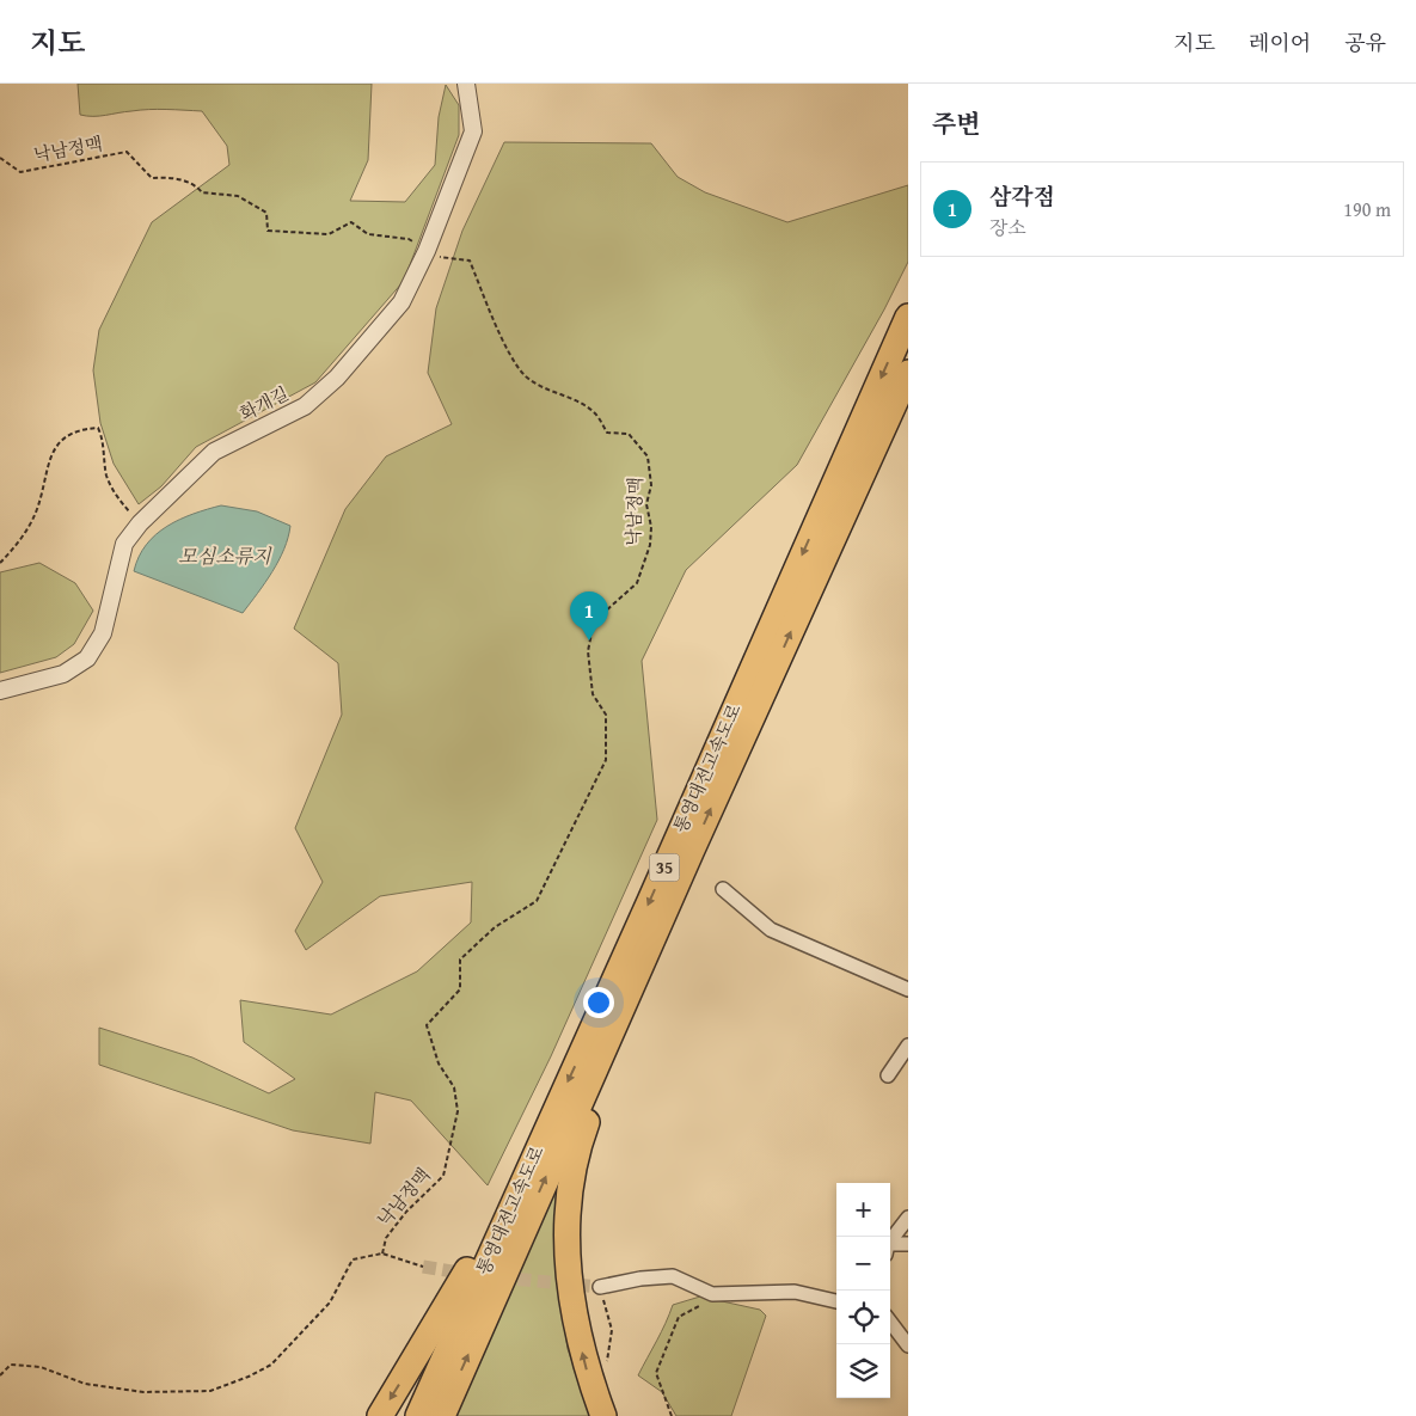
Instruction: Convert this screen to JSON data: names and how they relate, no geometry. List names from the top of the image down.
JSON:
{
  "streets": {
    "highway": ["통영대전고속도로", "35"],
    "street": ["화개길"],
    "path": ["낙남정맥"]
  },
  "crossings": [
    ["낙남정맥", "화개길"]
  ],
  "water": ["모심소류지"],
  "page": {
    "header": "지도",
    "nav": ["지도", "레이어", "공유"],
    "heading": "주변",
    "list": [
      {
        "mark": "1",
        "name": "삼각점",
        "note": "장소",
        "value": "190 m"
      }
    ],
    "pins": "1",
    "map_buttons": ["+", "−"]
  }
}
